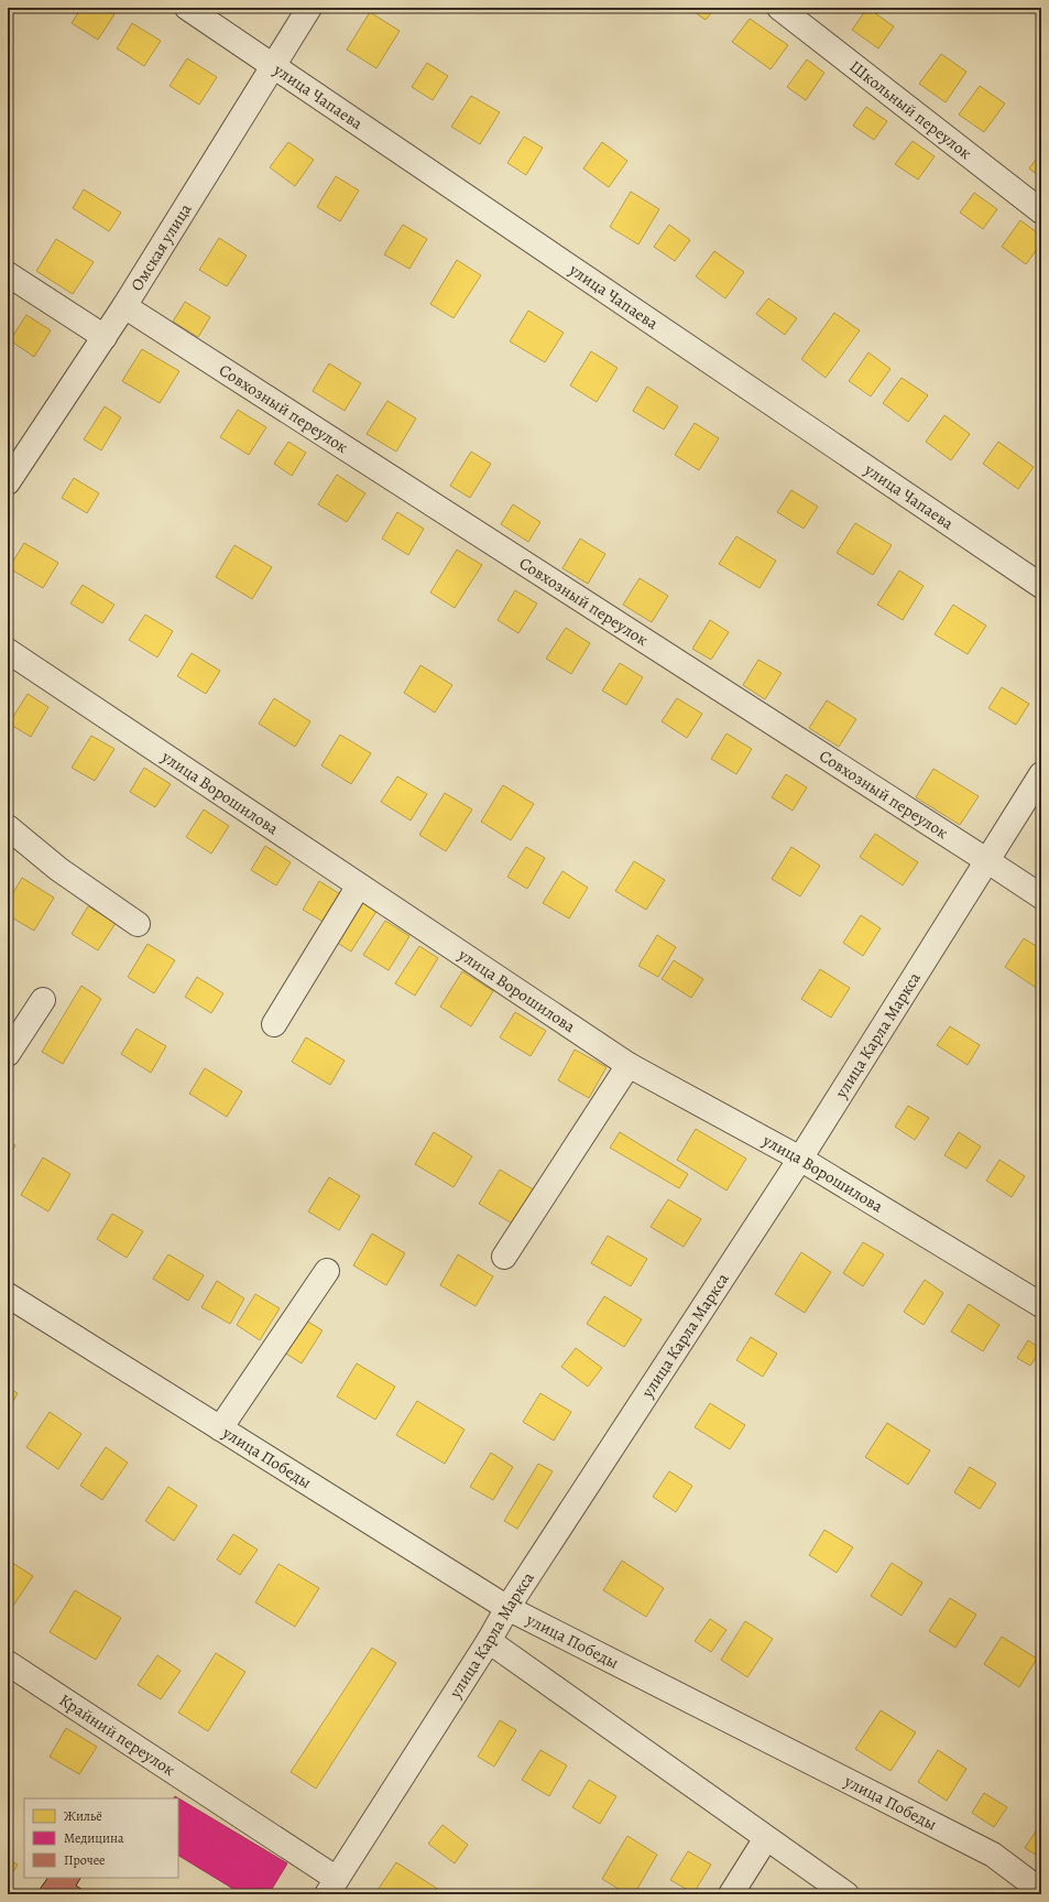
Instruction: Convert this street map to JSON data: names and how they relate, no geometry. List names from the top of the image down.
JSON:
{
  "streets": {
    "street": [
      "улица Чапаева",
      "Школьный переулок",
      "Омская улица",
      "Совхозный переулок",
      "улица Ворошилова",
      "улица Карла Маркса",
      "улица Победы",
      "Крайний переулок"
    ]
  },
  "crossings": [
    ["улица Чапаева", "Омская улица"],
    ["Омская улица", "Совхозный переулок"],
    ["Совхозный переулок", "улица Карла Маркса"],
    ["улица Ворошилова", "улица Карла Маркса"],
    ["улица Карла Маркса", "улица Победы"],
    ["улица Карла Маркса", "Крайний переулок"]
  ],
  "legend": ["Жильё", "Медицина", "Прочее"]
}
